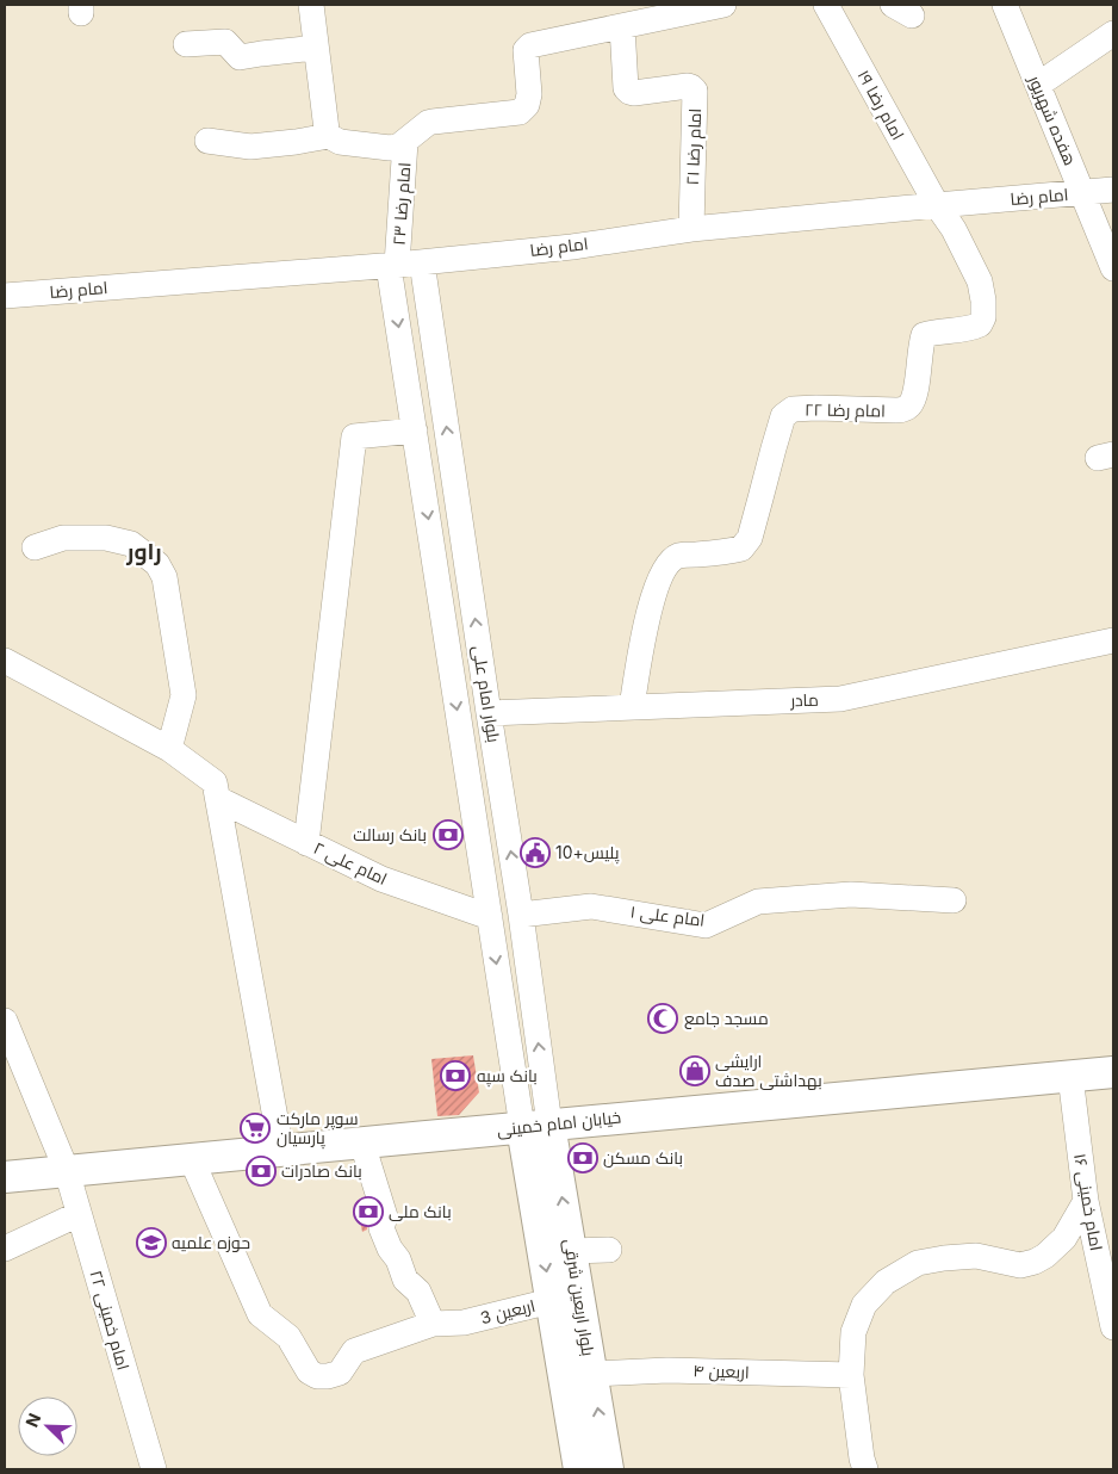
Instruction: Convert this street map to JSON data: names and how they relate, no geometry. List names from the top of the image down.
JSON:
{
  "streets": {
    "main road": ["خیابان امام خمینی", "بلوار اربعین شرقی"],
    "street": [
      "امام رضا ۱۹",
      "هفده شهریور",
      "امام رضا ۲۱",
      "امام رضا",
      "امام رضا ۲۳",
      "امام رضا ۲۲",
      "بلوار امام علی",
      "مادر",
      "امام علی ۲",
      "امام علی ۱",
      "امام خمینی ۱۶",
      "اربعین 3",
      "امام خمینی ۲۲",
      "اربعین ۴"
    ]
  },
  "crossings": [
    ["امام رضا ۱۹", "امام رضا"],
    ["امام رضا ۱۹", "امام رضا ۲۲"],
    ["هفده شهریور", "امام رضا"],
    ["امام رضا ۲۱", "امام رضا"],
    ["امام رضا", "امام رضا ۲۳"],
    ["امام رضا", "امام رضا ۲۲"],
    ["امام رضا", "بلوار امام علی"],
    ["امام رضا ۲۳", "بلوار امام علی"],
    ["امام رضا ۲۲", "مادر"],
    ["بلوار امام علی", "مادر"],
    ["بلوار امام علی", "امام علی ۲"],
    ["بلوار امام علی", "امام علی ۱"],
    ["بلوار امام علی", "خیابان امام خمینی"],
    ["بلوار امام علی", "بلوار اربعین شرقی"],
    ["خیابان امام خمینی", "امام خمینی ۱۶"],
    ["خیابان امام خمینی", "بلوار اربعین شرقی"],
    ["خیابان امام خمینی", "اربعین 3"],
    ["خیابان امام خمینی", "امام خمینی ۲۲"],
    ["بلوار اربعین شرقی", "اربعین 3"],
    ["بلوار اربعین شرقی", "اربعین ۴"]
  ],
  "districts": ["راور"],
  "places": {
    "bank": [
      "بانک رسالت",
      "بانک سپه",
      "بانک مسکن",
      "بانک صادرات",
      "بانک ملی"
    ],
    "public building": ["پلیس+10"],
    "mosque": ["مسجد جامع"],
    "shop": ["ارایشی بهداشتی صدف"],
    "supermarket": ["سوپر مارکت پارسیان"],
    "school or university": ["حوزه علمیه"]
  },
  "north": "top left"
}
